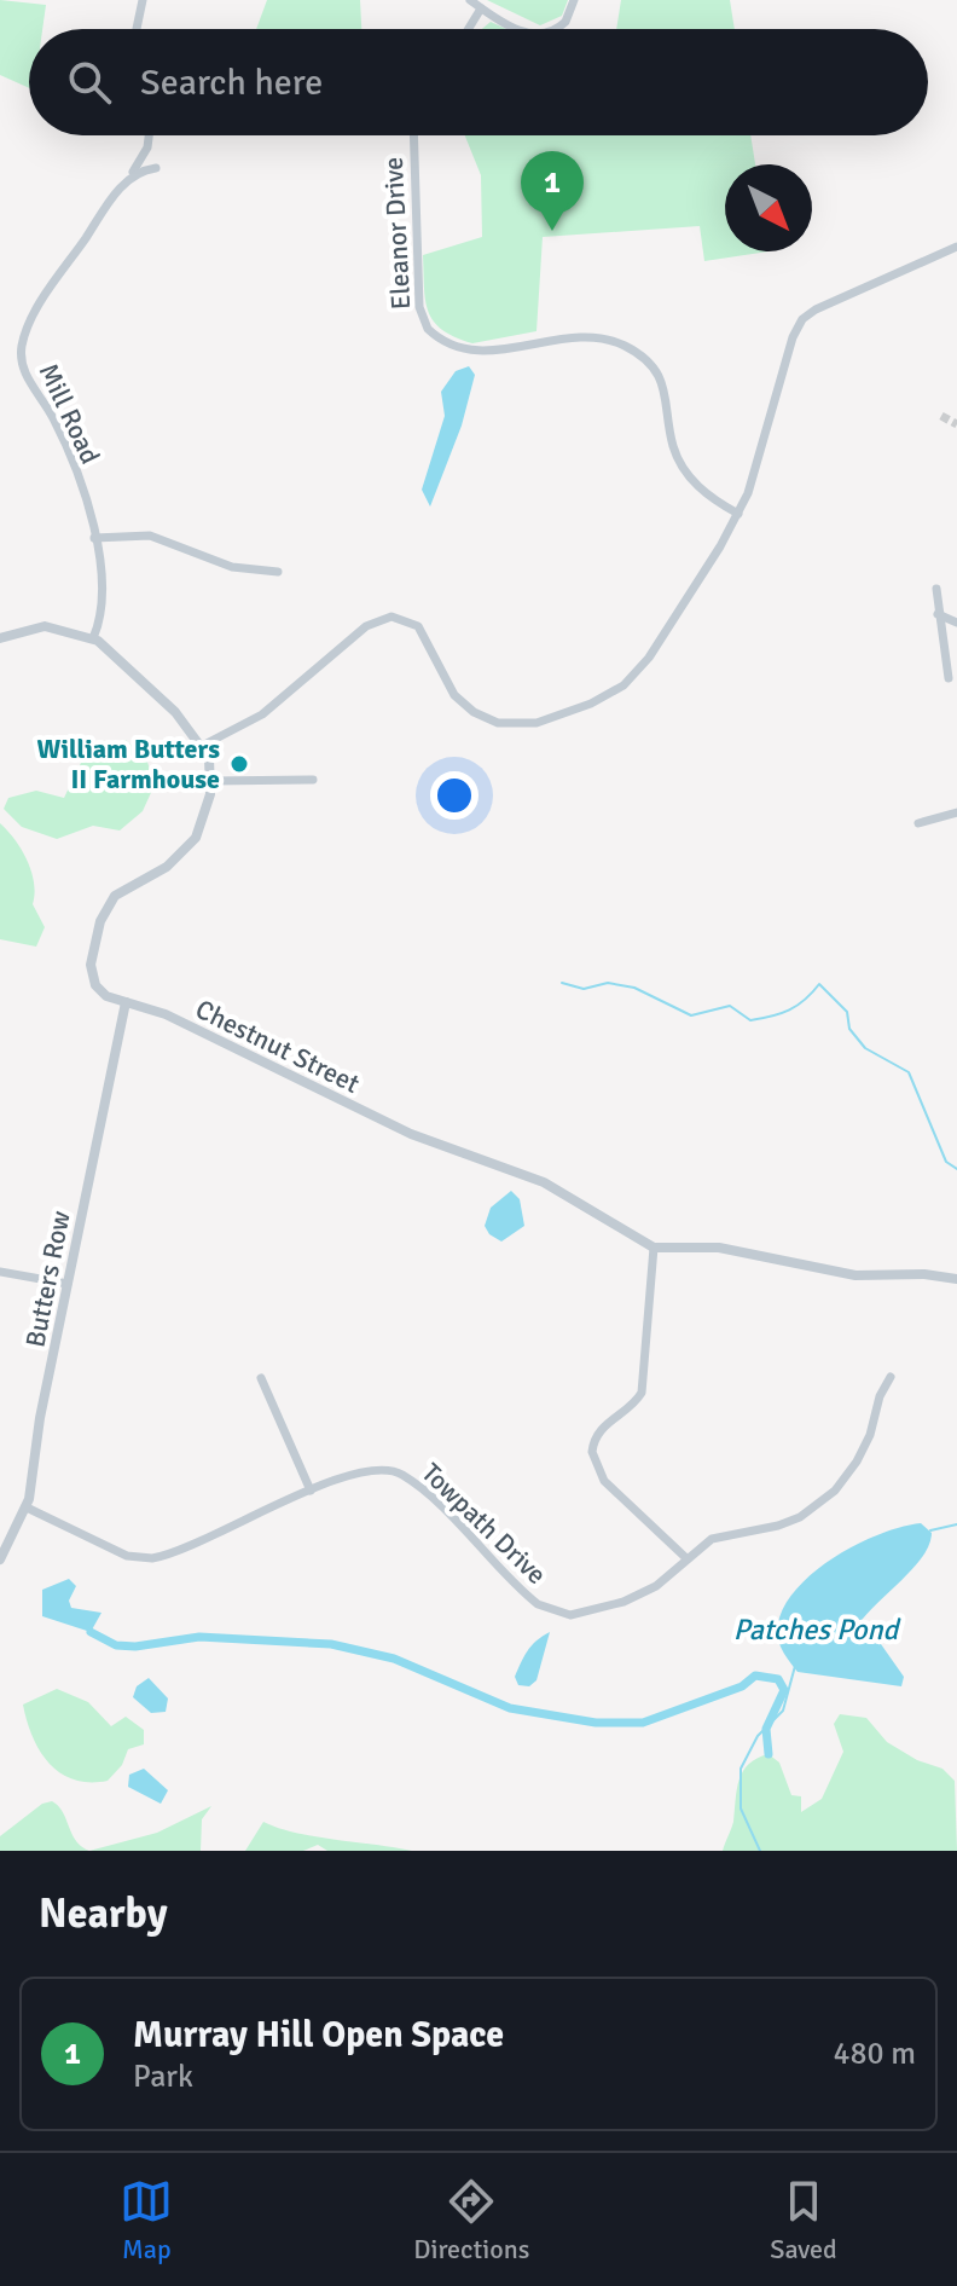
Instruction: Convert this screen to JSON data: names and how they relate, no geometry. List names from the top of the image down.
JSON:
{
  "streets": {
    "street": [
      "Eleanor Drive",
      "Mill Road",
      "Chestnut Street",
      "Butters Row",
      "Towpath Drive"
    ]
  },
  "crossings": [
    ["Chestnut Street", "Butters Row"],
    ["Butters Row", "Towpath Drive"]
  ],
  "water": ["Patches Pond"],
  "places": ["William Butters II Farmhouse"],
  "north": "bottom right",
  "page": {
    "search": "Search here",
    "pins": "1",
    "heading": "Nearby",
    "list": [
      {
        "mark": "1",
        "name": "Murray Hill Open Space",
        "note": "Park",
        "value": "480 m"
      }
    ],
    "nav": ["Map", "Directions", "Saved"]
  }
}
